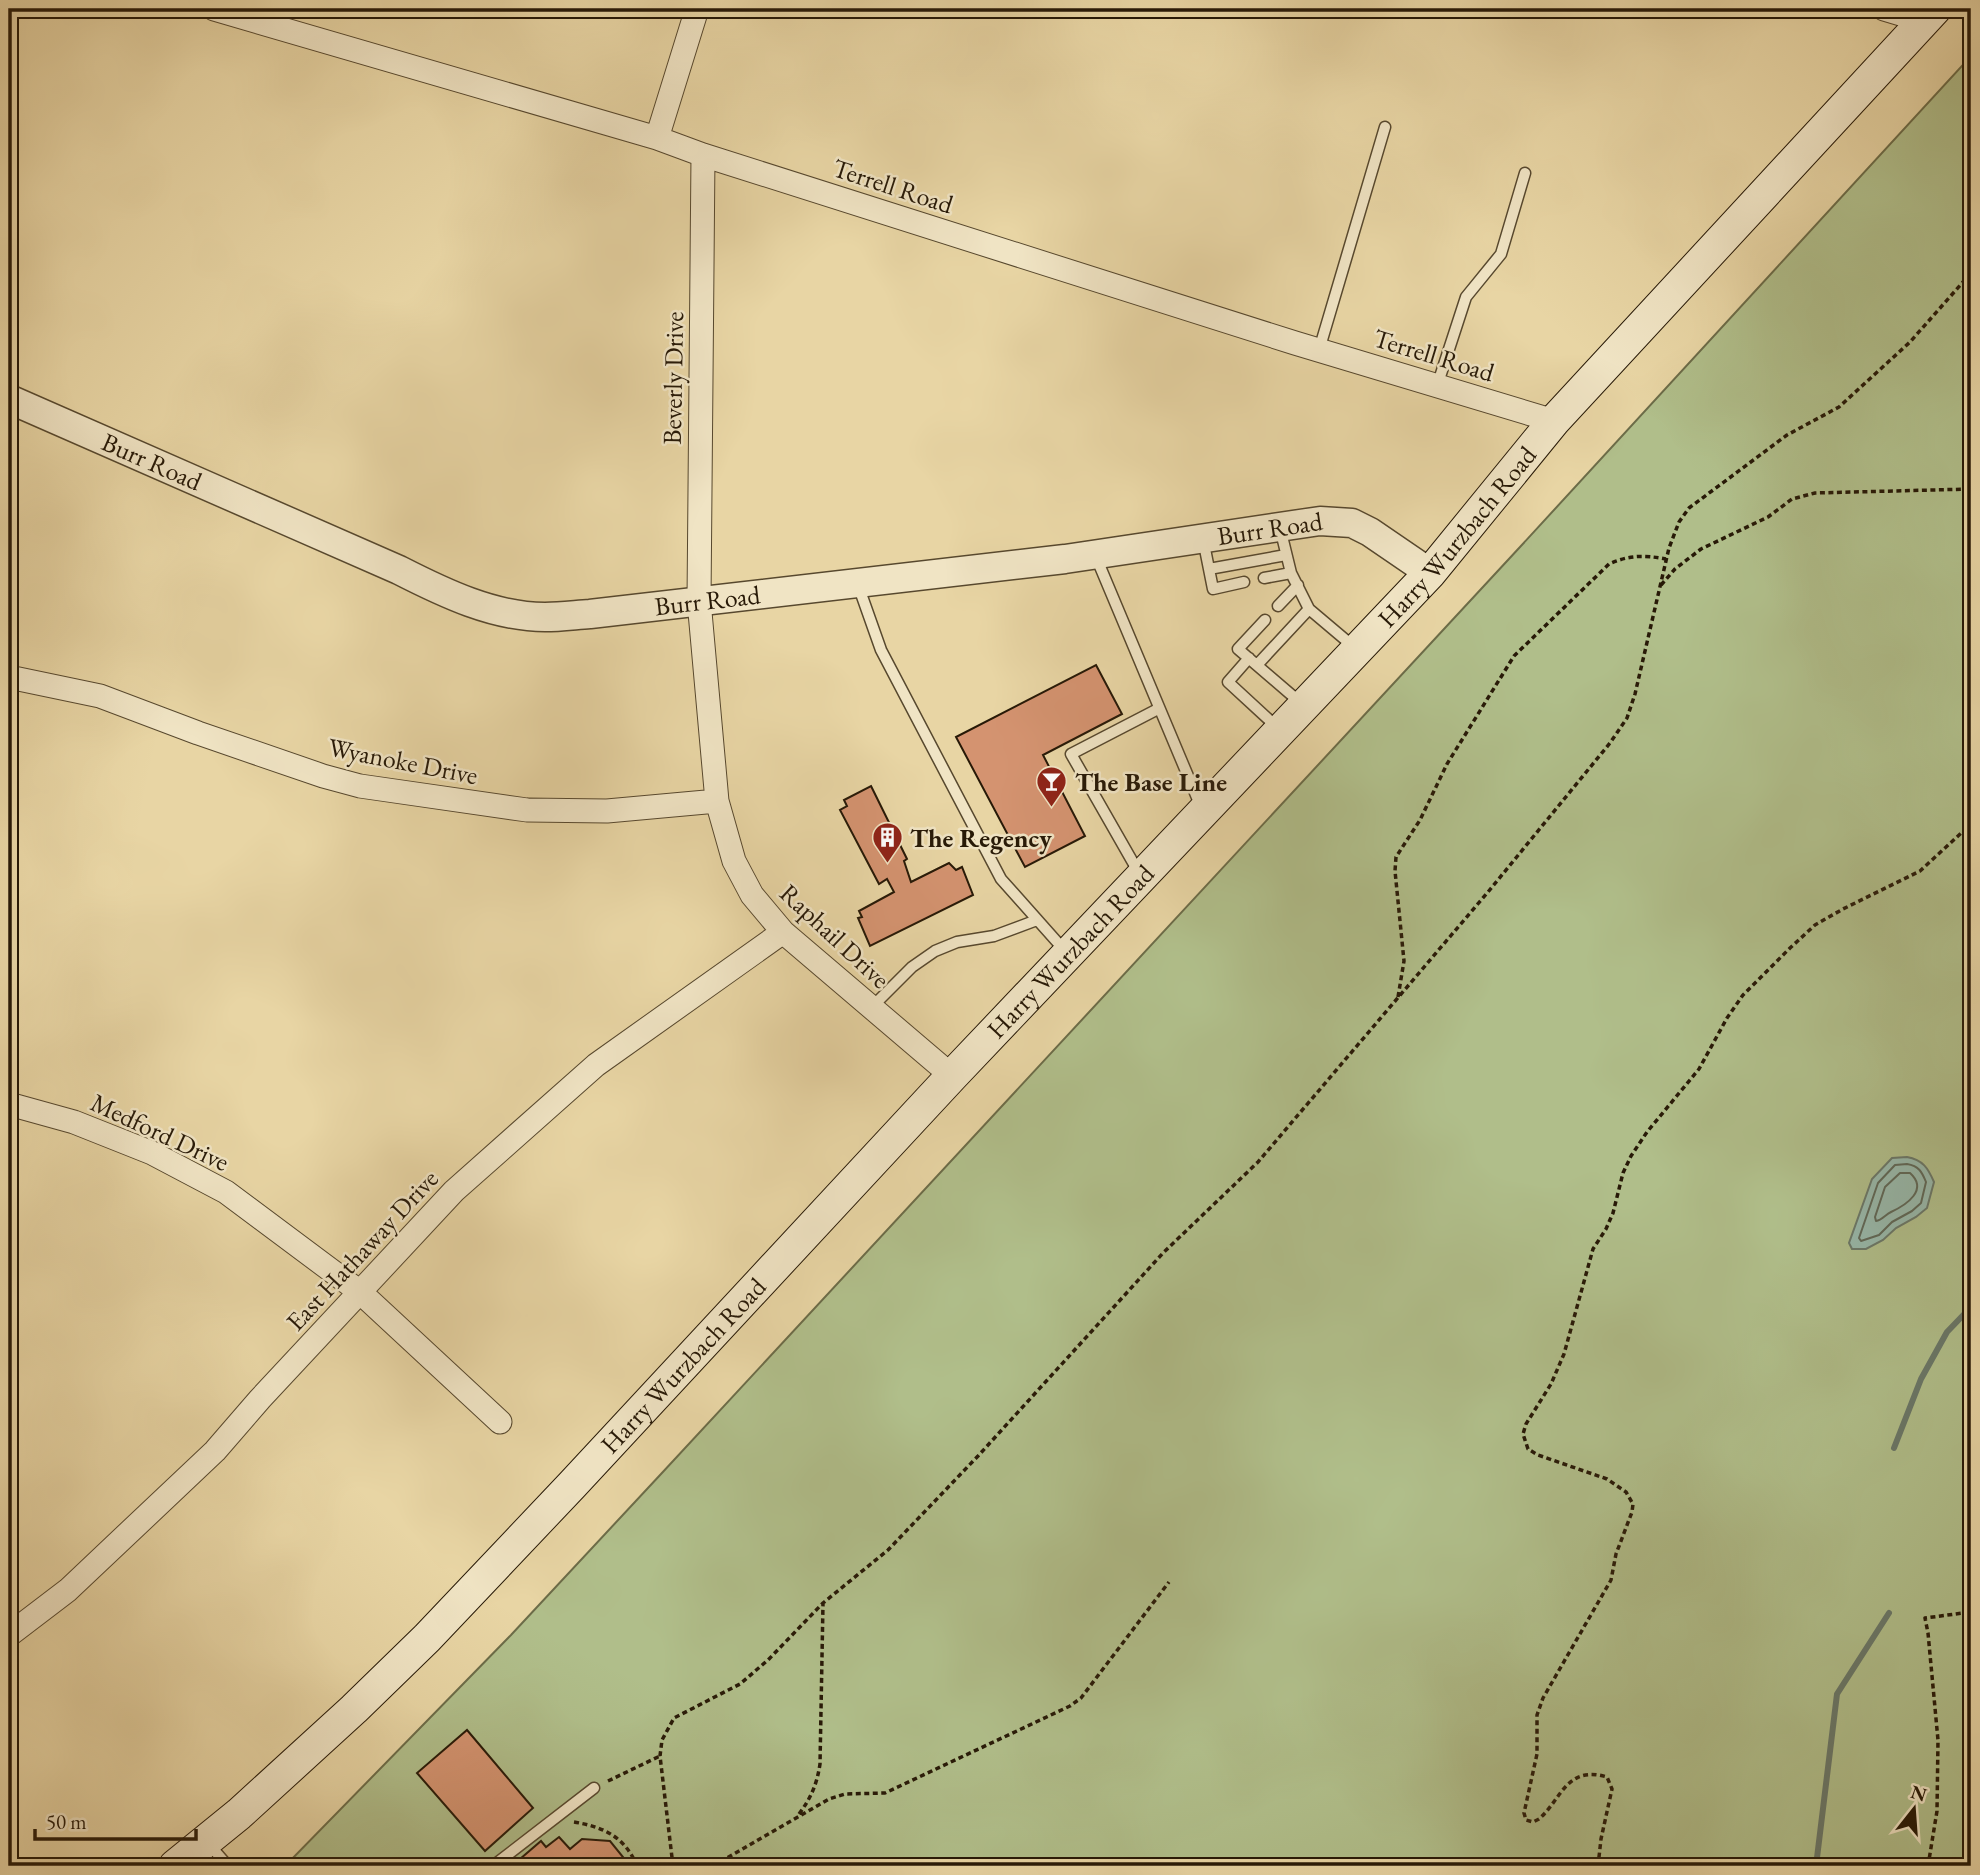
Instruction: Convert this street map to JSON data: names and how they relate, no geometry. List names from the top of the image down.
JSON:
{
  "streets": {
    "main road": ["Harry Wurzbach Road"],
    "street": [
      "Terrell Road",
      "Beverly Drive",
      "Burr Road",
      "Wyanoke Drive",
      "Raphail Drive",
      "Medford Drive",
      "East Hathaway Drive"
    ]
  },
  "crossings": [
    ["Terrell Road", "Beverly Drive"],
    ["Terrell Road", "Harry Wurzbach Road"],
    ["Beverly Drive", "Burr Road"],
    ["Beverly Drive", "Raphail Drive"],
    ["Burr Road", "Harry Wurzbach Road"],
    ["Burr Road", "Raphail Drive"],
    ["Harry Wurzbach Road", "Raphail Drive"],
    ["Wyanoke Drive", "Raphail Drive"],
    ["Raphail Drive", "East Hathaway Drive"],
    ["Medford Drive", "East Hathaway Drive"]
  ],
  "places": {
    "bar": ["The Base Line"],
    "building": ["The Regency"]
  },
  "scale_bar": "50 m",
  "north": "top"
}
